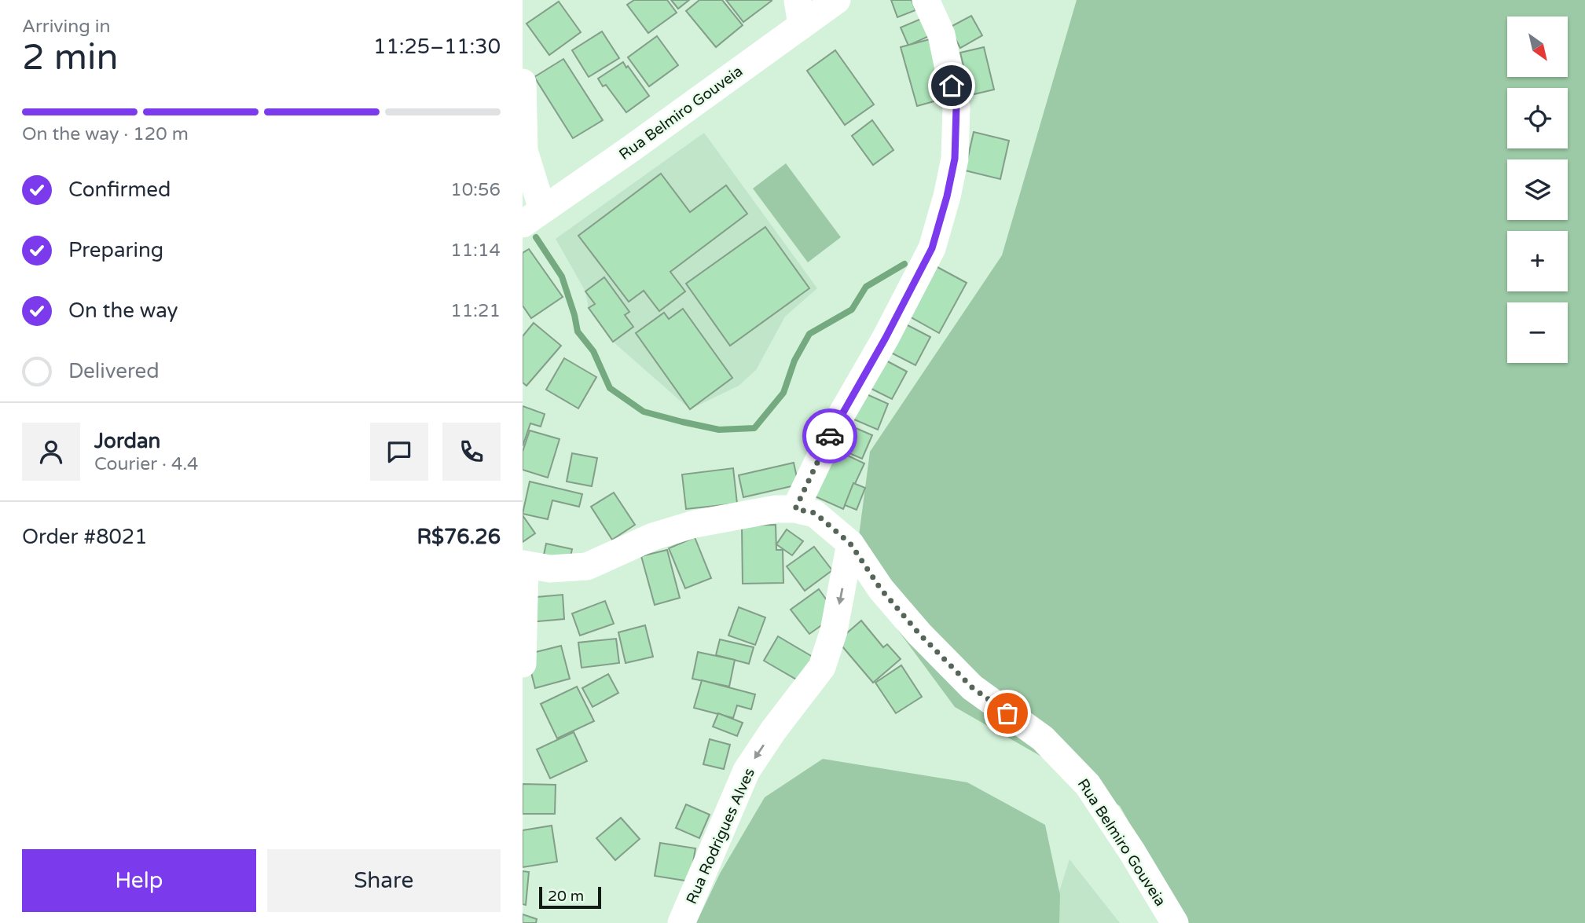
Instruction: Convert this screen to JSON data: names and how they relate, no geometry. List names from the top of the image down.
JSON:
{
  "streets": {
    "street": ["Rua Belmiro Gouveia", "Rua Rodrigues Alves"]
  },
  "crossings": [
    ["Rua Belmiro Gouveia", "Rua Rodrigues Alves"]
  ],
  "one_way": ["Rua Rodrigues Alves"],
  "scale_bar": "20 m",
  "north": "bottom right",
  "page": {
    "heading": ["2 min", "Arriving in", "11:25–11:30"],
    "panel": [
      "Jordan",
      "Courier · 4.4",
      "Order #8021",
      "R$76.26"
    ],
    "map_buttons": ["+", "−"],
    "bar": "On the way · 120 m",
    "list": [
      ["Confirmed", "10:56"],
      ["Preparing", "11:14"],
      ["On the way", "11:21"],
      "Delivered"
    ],
    "buttons": ["Help", "Share"],
    "scale": "20 m"
  }
}
